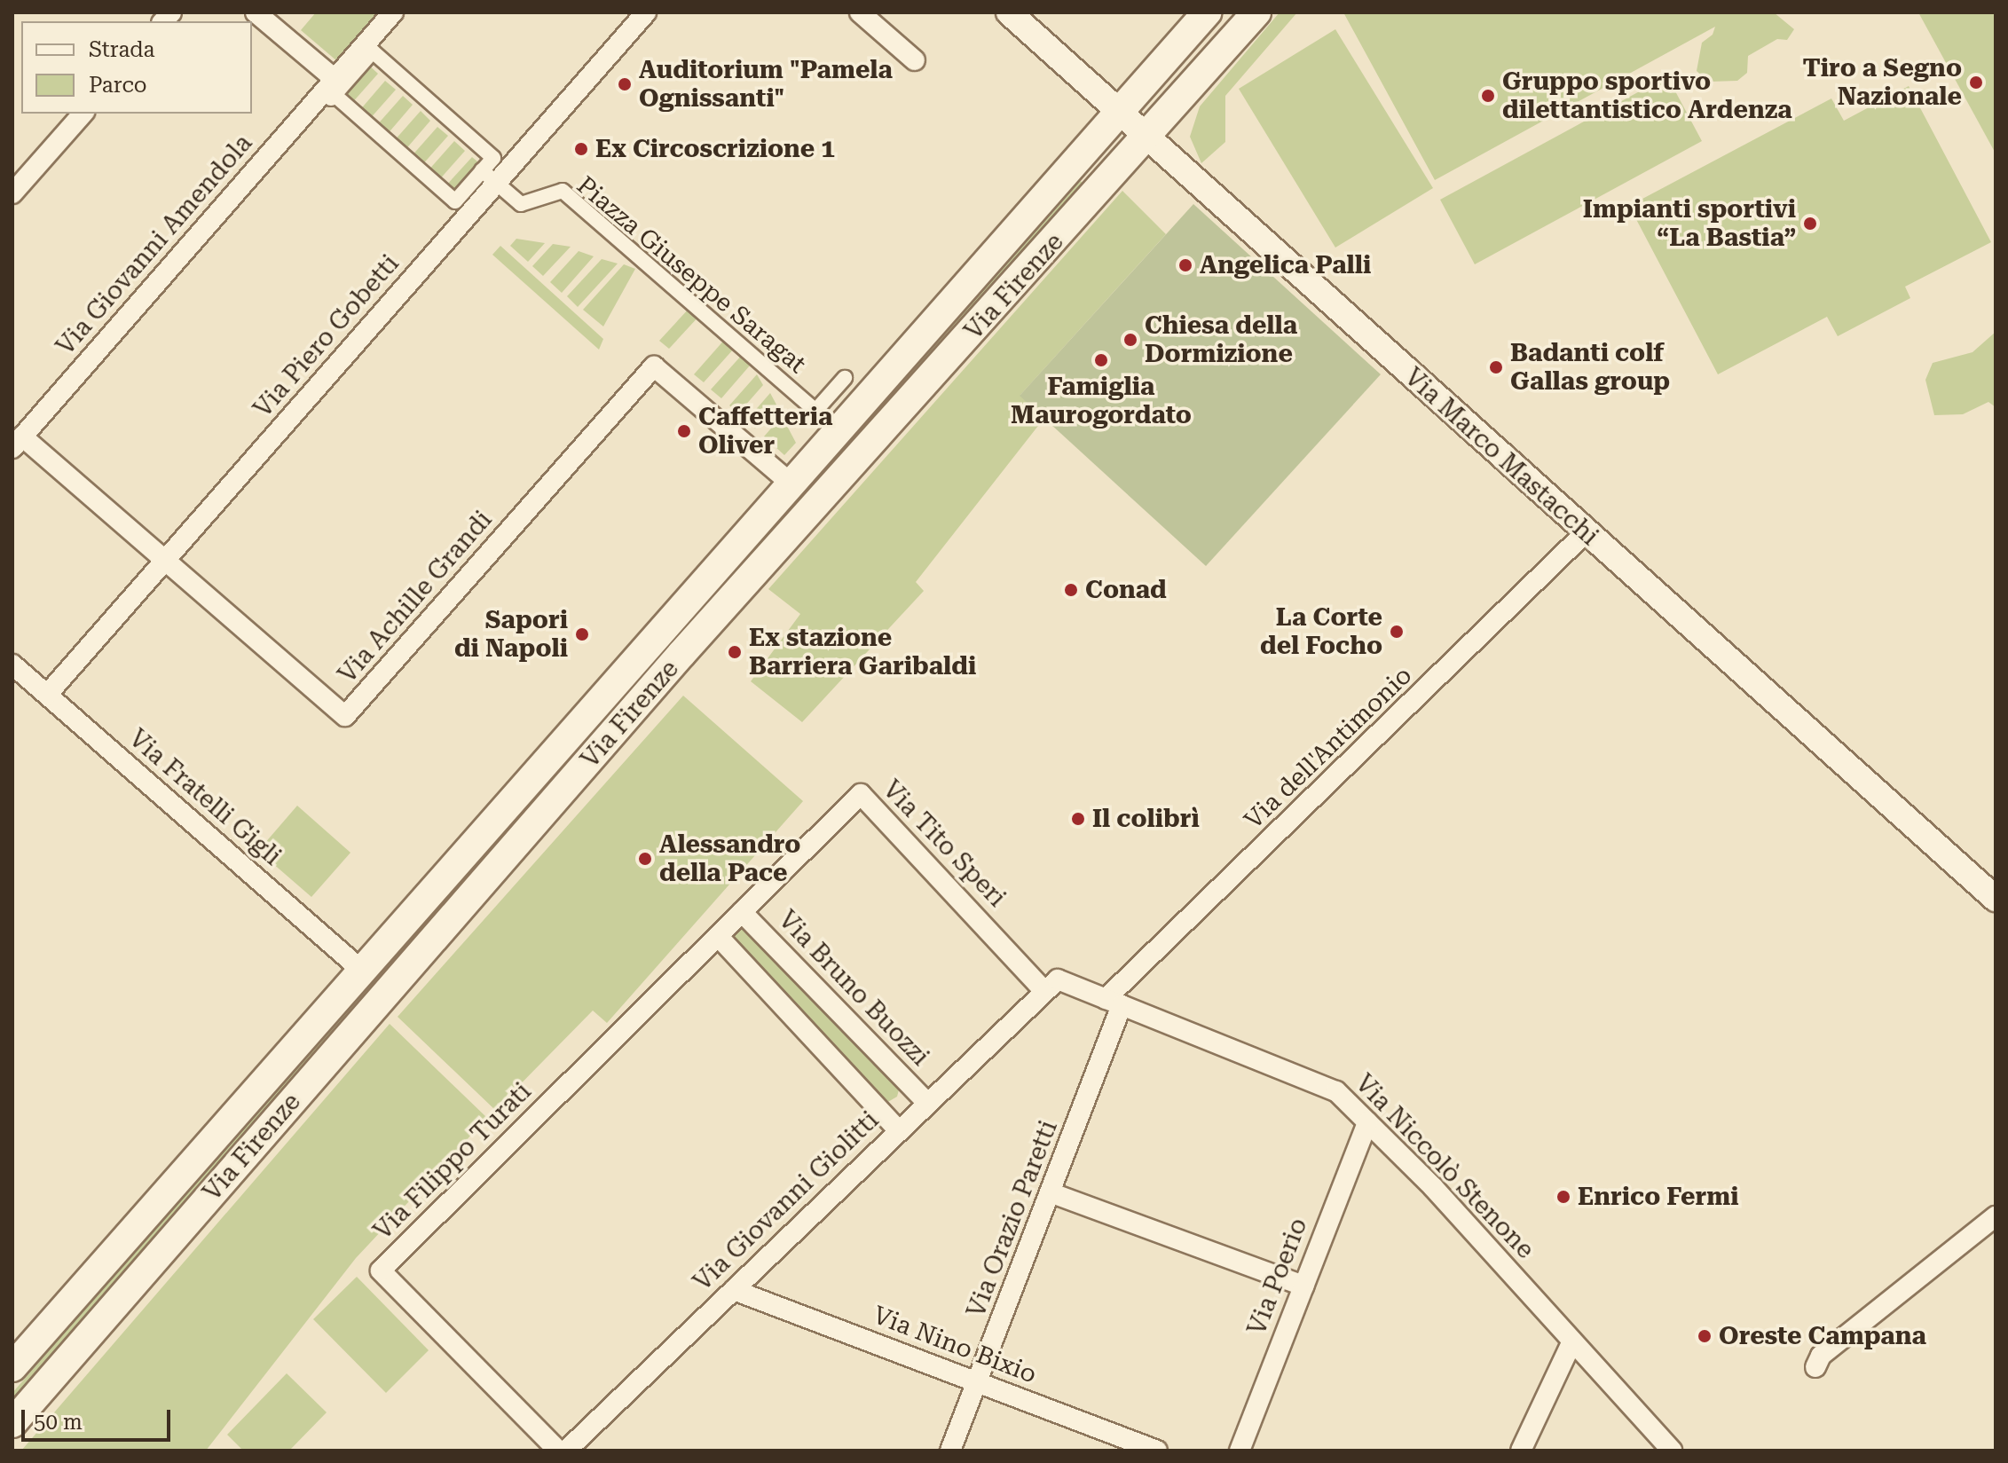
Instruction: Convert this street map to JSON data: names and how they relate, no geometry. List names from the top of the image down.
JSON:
{
  "streets": {
    "main road": ["Via Firenze"],
    "street": [
      "Via Giovanni Amendola",
      "Piazza Giuseppe Saragat",
      "Via Piero Gobetti",
      "Via Marco Mastacchi",
      "Via Achille Grandi",
      "Via dell'Antimonio",
      "Via Fratelli Gigli",
      "Via Tito Speri",
      "Via Bruno Buozzi",
      "Via Filippo Turati",
      "Via Niccolò Stenone",
      "Via Giovanni Giolitti",
      "Via Orazio Paretti",
      "Via Poerio",
      "Via Nino Bixio"
    ]
  },
  "crossings": [
    ["Piazza Giuseppe Saragat", "Via Piero Gobetti"],
    ["Via Firenze", "Via Marco Mastacchi"],
    ["Via Firenze", "Via Achille Grandi"],
    ["Via Firenze", "Via Fratelli Gigli"],
    ["Via Piero Gobetti", "Via Achille Grandi"],
    ["Via Piero Gobetti", "Via Fratelli Gigli"],
    ["Via Marco Mastacchi", "Via dell'Antimonio"],
    ["Via dell'Antimonio", "Via Niccolò Stenone"],
    ["Via dell'Antimonio", "Via Orazio Paretti"],
    ["Via Tito Speri", "Via Bruno Buozzi"],
    ["Via Tito Speri", "Via Filippo Turati"],
    ["Via Tito Speri", "Via Niccolò Stenone"],
    ["Via Tito Speri", "Via Giovanni Giolitti"],
    ["Via Bruno Buozzi", "Via Filippo Turati"],
    ["Via Bruno Buozzi", "Via Giovanni Giolitti"],
    ["Via Niccolò Stenone", "Via Giovanni Giolitti"],
    ["Via Niccolò Stenone", "Via Orazio Paretti"],
    ["Via Niccolò Stenone", "Via Poerio"],
    ["Via Giovanni Giolitti", "Via Nino Bixio"],
    ["Via Orazio Paretti", "Via Nino Bixio"]
  ],
  "places": [
    "Tiro a Segno Nazionale",
    "Auditorium \"Pamela Ognissanti\"",
    "Gruppo sportivo dilettantistico Ardenza",
    "Ex Circoscrizione 1",
    "Impianti sportivi “La Bastia”",
    "Angelica Palli",
    "Chiesa della Dormizione",
    "Famiglia Maurogordato",
    "Badanti colf Gallas group",
    "Caffetteria Oliver",
    "Conad",
    "La Corte del Focho",
    "Sapori di Napoli",
    "Ex stazione Barriera Garibaldi",
    "Il colibrì",
    "Alessandro della Pace",
    "Enrico Fermi",
    "Oreste Campana"
  ],
  "legend": ["Strada", "Parco"],
  "scale_bar": "50 m"
}
